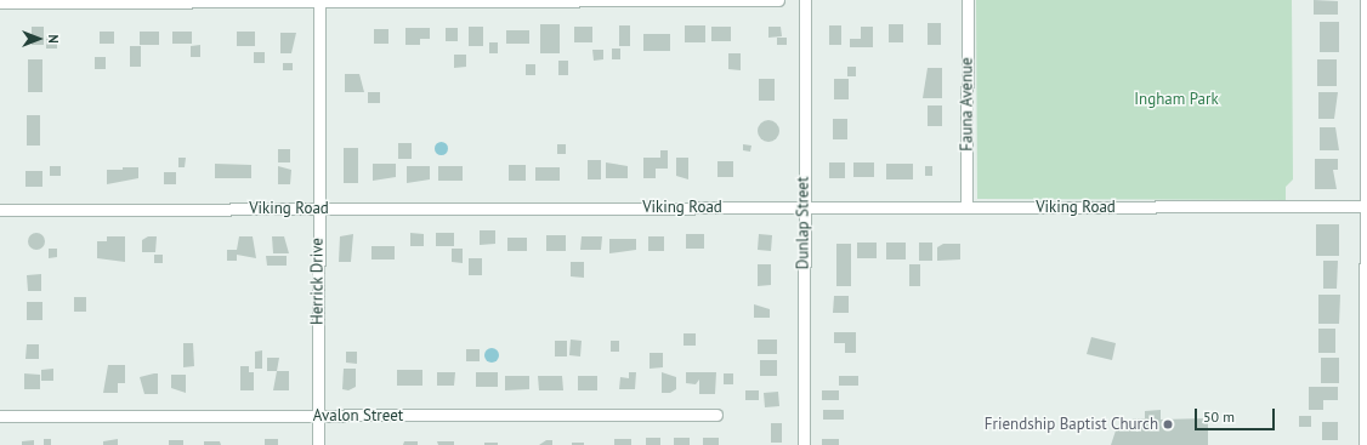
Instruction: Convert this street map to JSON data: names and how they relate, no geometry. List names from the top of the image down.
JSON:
{
  "streets": {
    "street": [
      "Fauna Avenue",
      "Viking Road",
      "Dunlap Street",
      "Herrick Drive",
      "Avalon Street"
    ]
  },
  "crossings": [
    ["Fauna Avenue", "Viking Road"],
    ["Viking Road", "Dunlap Street"],
    ["Viking Road", "Herrick Drive"],
    ["Herrick Drive", "Avalon Street"]
  ],
  "parks": ["Ingham Park"],
  "places": ["Friendship Baptist Church"],
  "scale_bar": "50 m",
  "north": "right"
}
